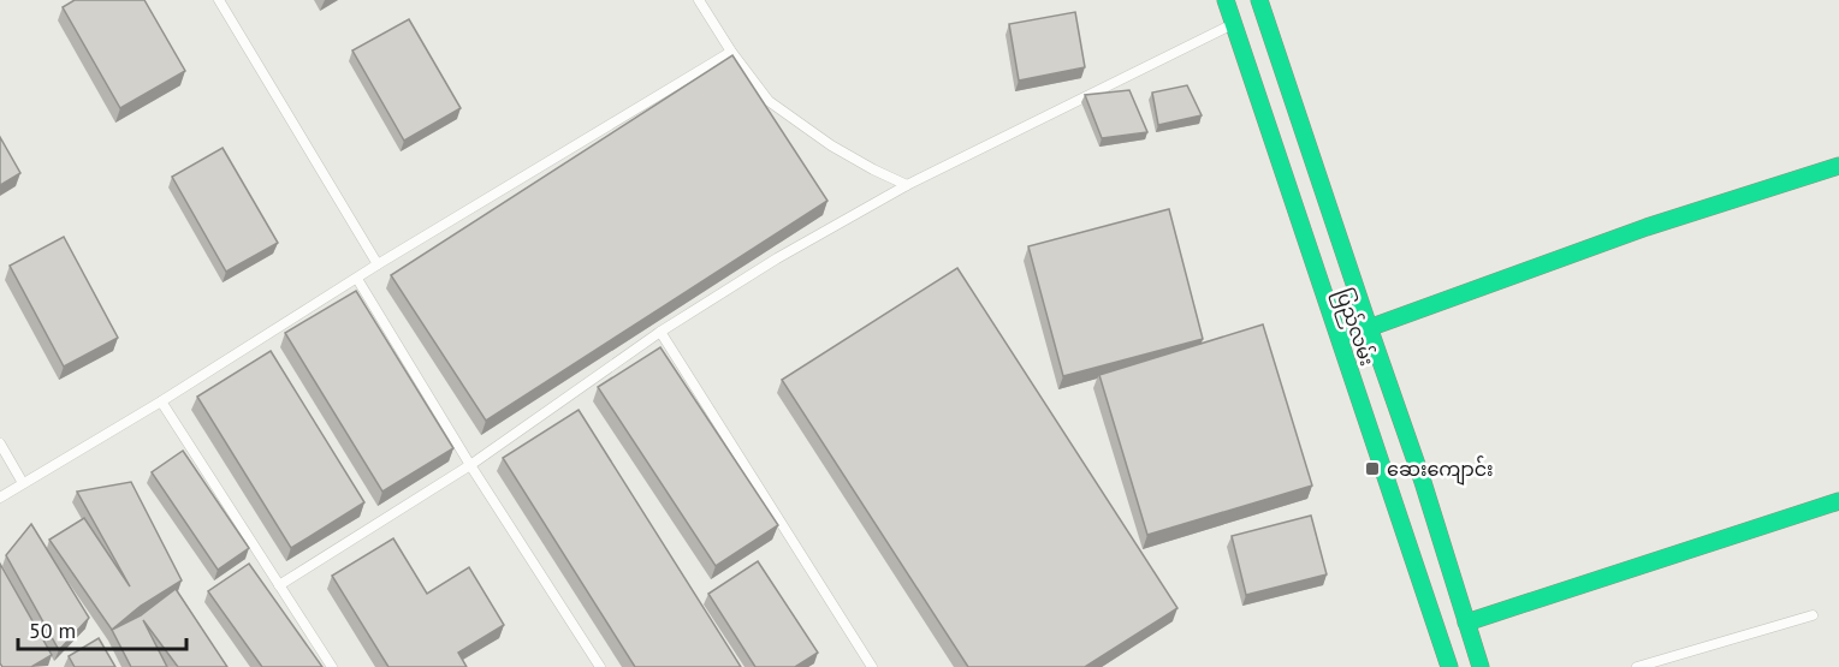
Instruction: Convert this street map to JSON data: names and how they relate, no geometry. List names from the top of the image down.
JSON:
{
  "streets": {
    "main road": ["ပြည်လမ်း"]
  },
  "places": {
    "transit": ["ဆေးကျောင်း"]
  },
  "scale_bar": "50 m"
}
